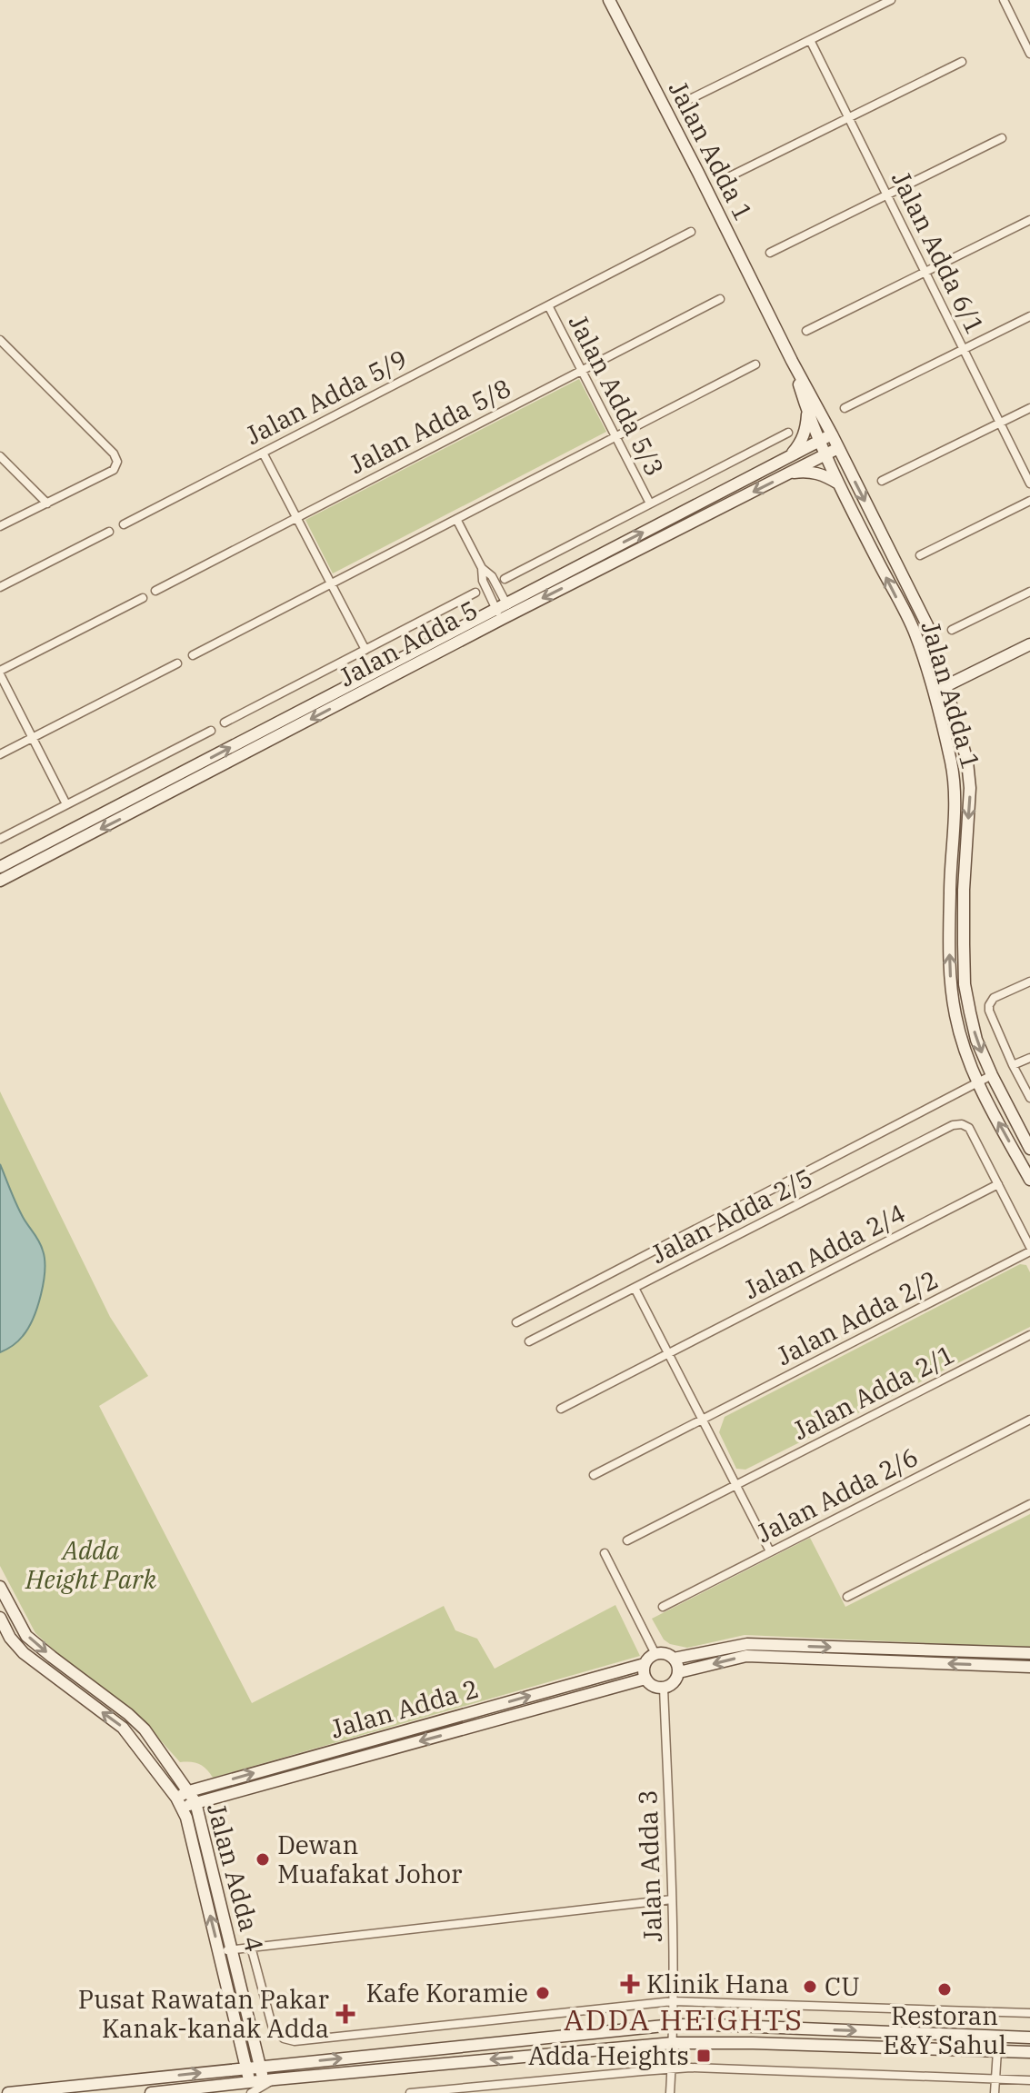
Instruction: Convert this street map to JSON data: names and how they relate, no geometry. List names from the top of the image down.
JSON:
{
  "streets": {
    "street": [
      "Jalan Adda 1",
      "Jalan Adda 6/1",
      "Jalan Adda 5/3",
      "Jalan Adda 5/9",
      "Jalan Adda 5/8",
      "Jalan Adda 5",
      "Jalan Adda 2/5",
      "Jalan Adda 2/4",
      "Jalan Adda 2/2",
      "Jalan Adda 2/1",
      "Jalan Adda 2/6",
      "Jalan Adda 2",
      "Jalan Adda 3",
      "Jalan Adda 4"
    ]
  },
  "crossings": [
    ["Jalan Adda 1", "Jalan Adda 5"],
    ["Jalan Adda 5/3", "Jalan Adda 5/9"],
    ["Jalan Adda 5/3", "Jalan Adda 5/8"],
    ["Jalan Adda 2/5", "Jalan Adda 2/4"],
    ["Jalan Adda 2", "Jalan Adda 3"],
    ["Jalan Adda 2", "Jalan Adda 4"]
  ],
  "districts": ["ADDA HEIGHTS"],
  "parks": ["Adda Height Park"],
  "places": {
    "other": [
      "Dewan Muafakat Johor",
      "CU",
      "Restoran E&Y Sahul",
      "Kafe Koramie"
    ],
    "health": ["Klinik Hana", "Pusat Rawatan Pakar Kanak-kanak Adda"],
    "transit": ["Adda Heights"]
  }
}
